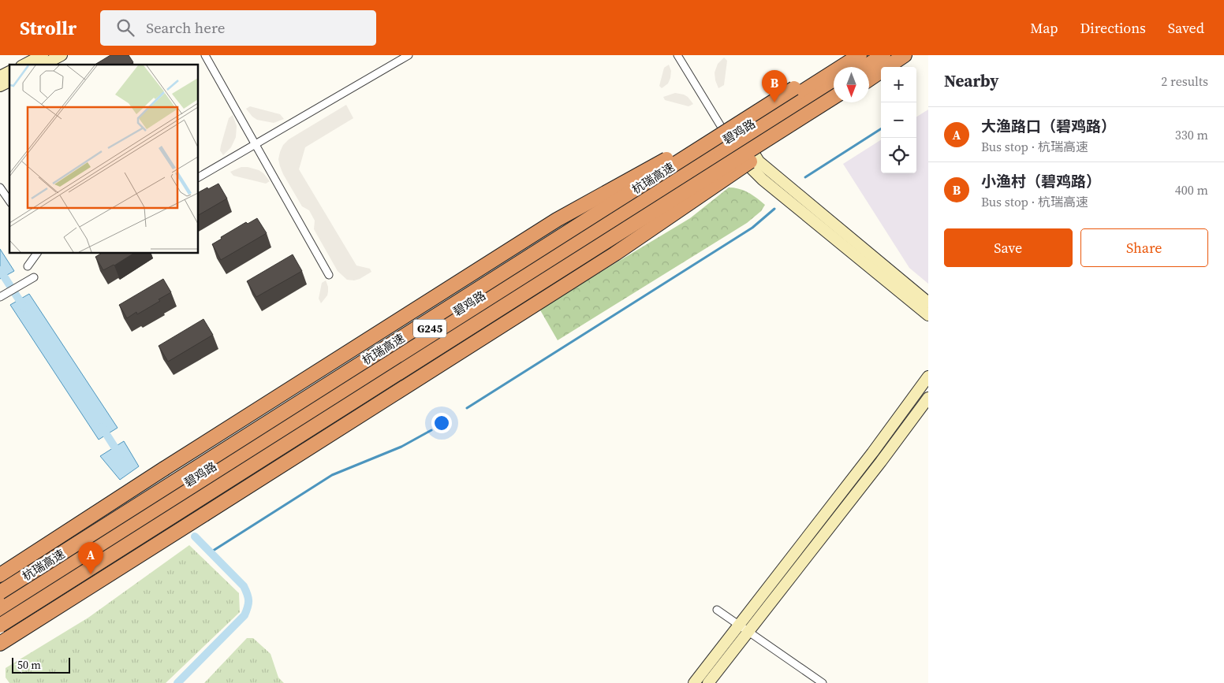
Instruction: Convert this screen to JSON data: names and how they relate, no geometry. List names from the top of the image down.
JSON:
{
  "streets": {
    "highway": ["碧鸡路", "杭瑞高速", "G245"]
  },
  "scale_bar": "50 m",
  "north": "bottom",
  "page": {
    "header": "Strollr",
    "search": "Search here",
    "nav": ["Map", "Directions", "Saved"],
    "heading": ["Nearby", "2 results"],
    "map_buttons": ["+", "−"],
    "pins": ["B", "A"],
    "list": [
      {
        "mark": "A",
        "name": "大渔路口（碧鸡路）",
        "note": "Bus stop · 杭瑞高速",
        "value": "330 m"
      },
      {
        "mark": "B",
        "name": "小渔村（碧鸡路）",
        "note": "Bus stop · 杭瑞高速",
        "value": "400 m"
      }
    ],
    "buttons": ["Save", "Share"],
    "scale": "50 m"
  }
}
